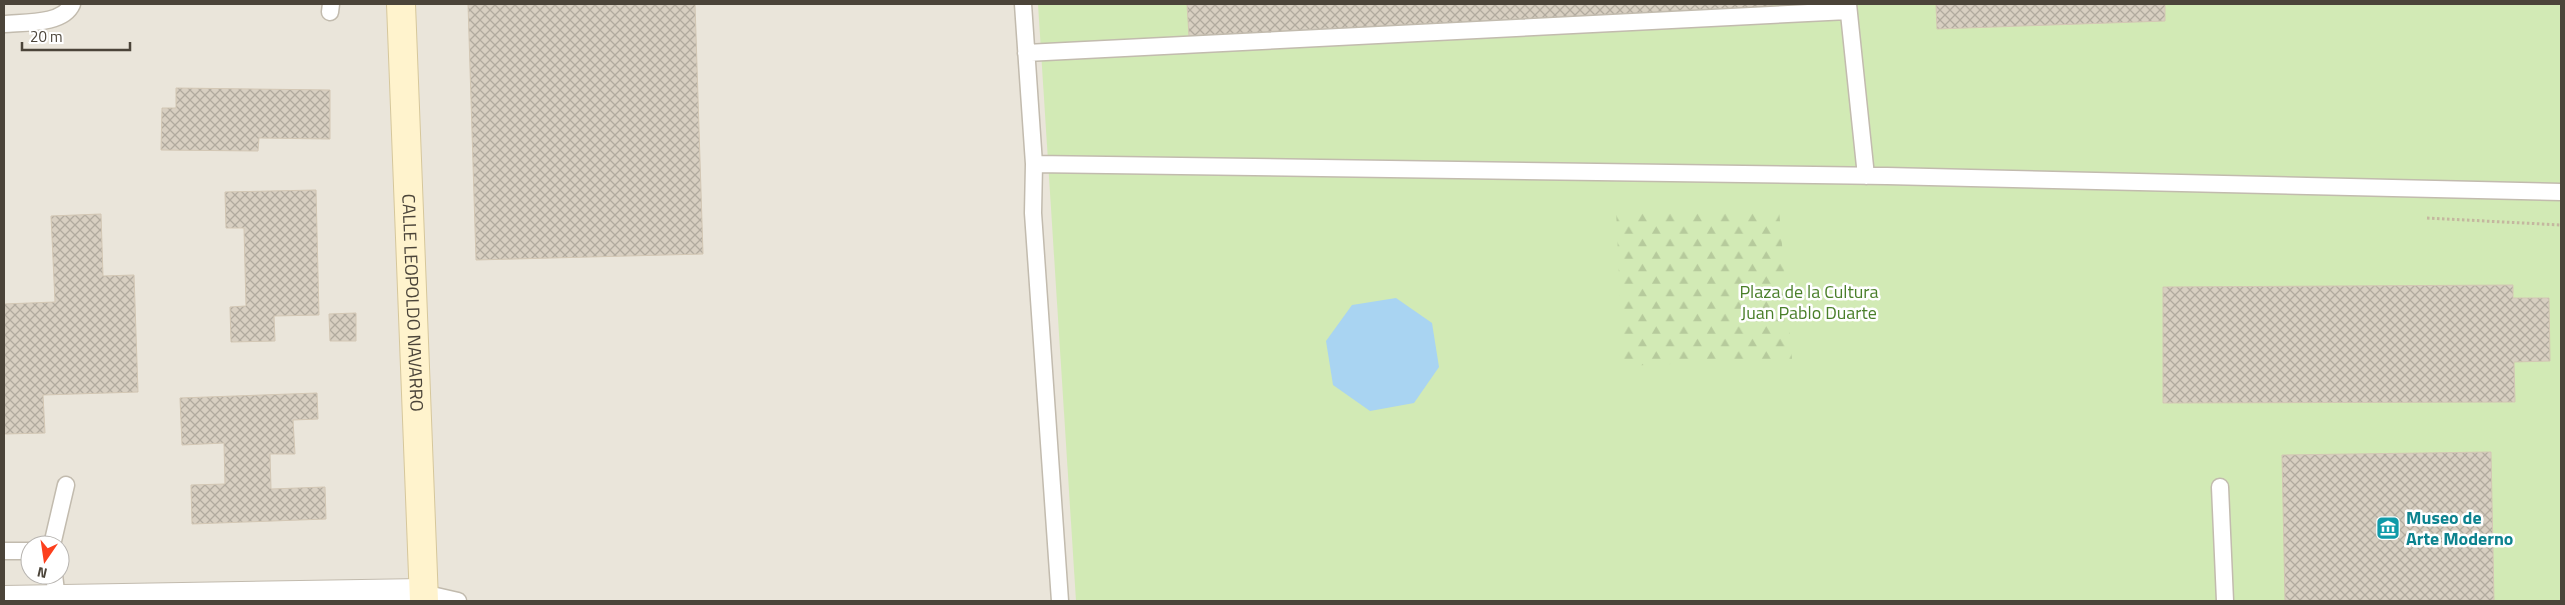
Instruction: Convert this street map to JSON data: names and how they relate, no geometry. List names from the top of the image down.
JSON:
{
  "streets": {
    "street": ["CALLE LEOPOLDO NAVARRO"]
  },
  "parks": ["Plaza de la Cultura Juan Pablo Duarte"],
  "places": {
    "museum": ["Museo de Arte Moderno"]
  },
  "scale_bar": "20 m",
  "north": "bottom"
}
